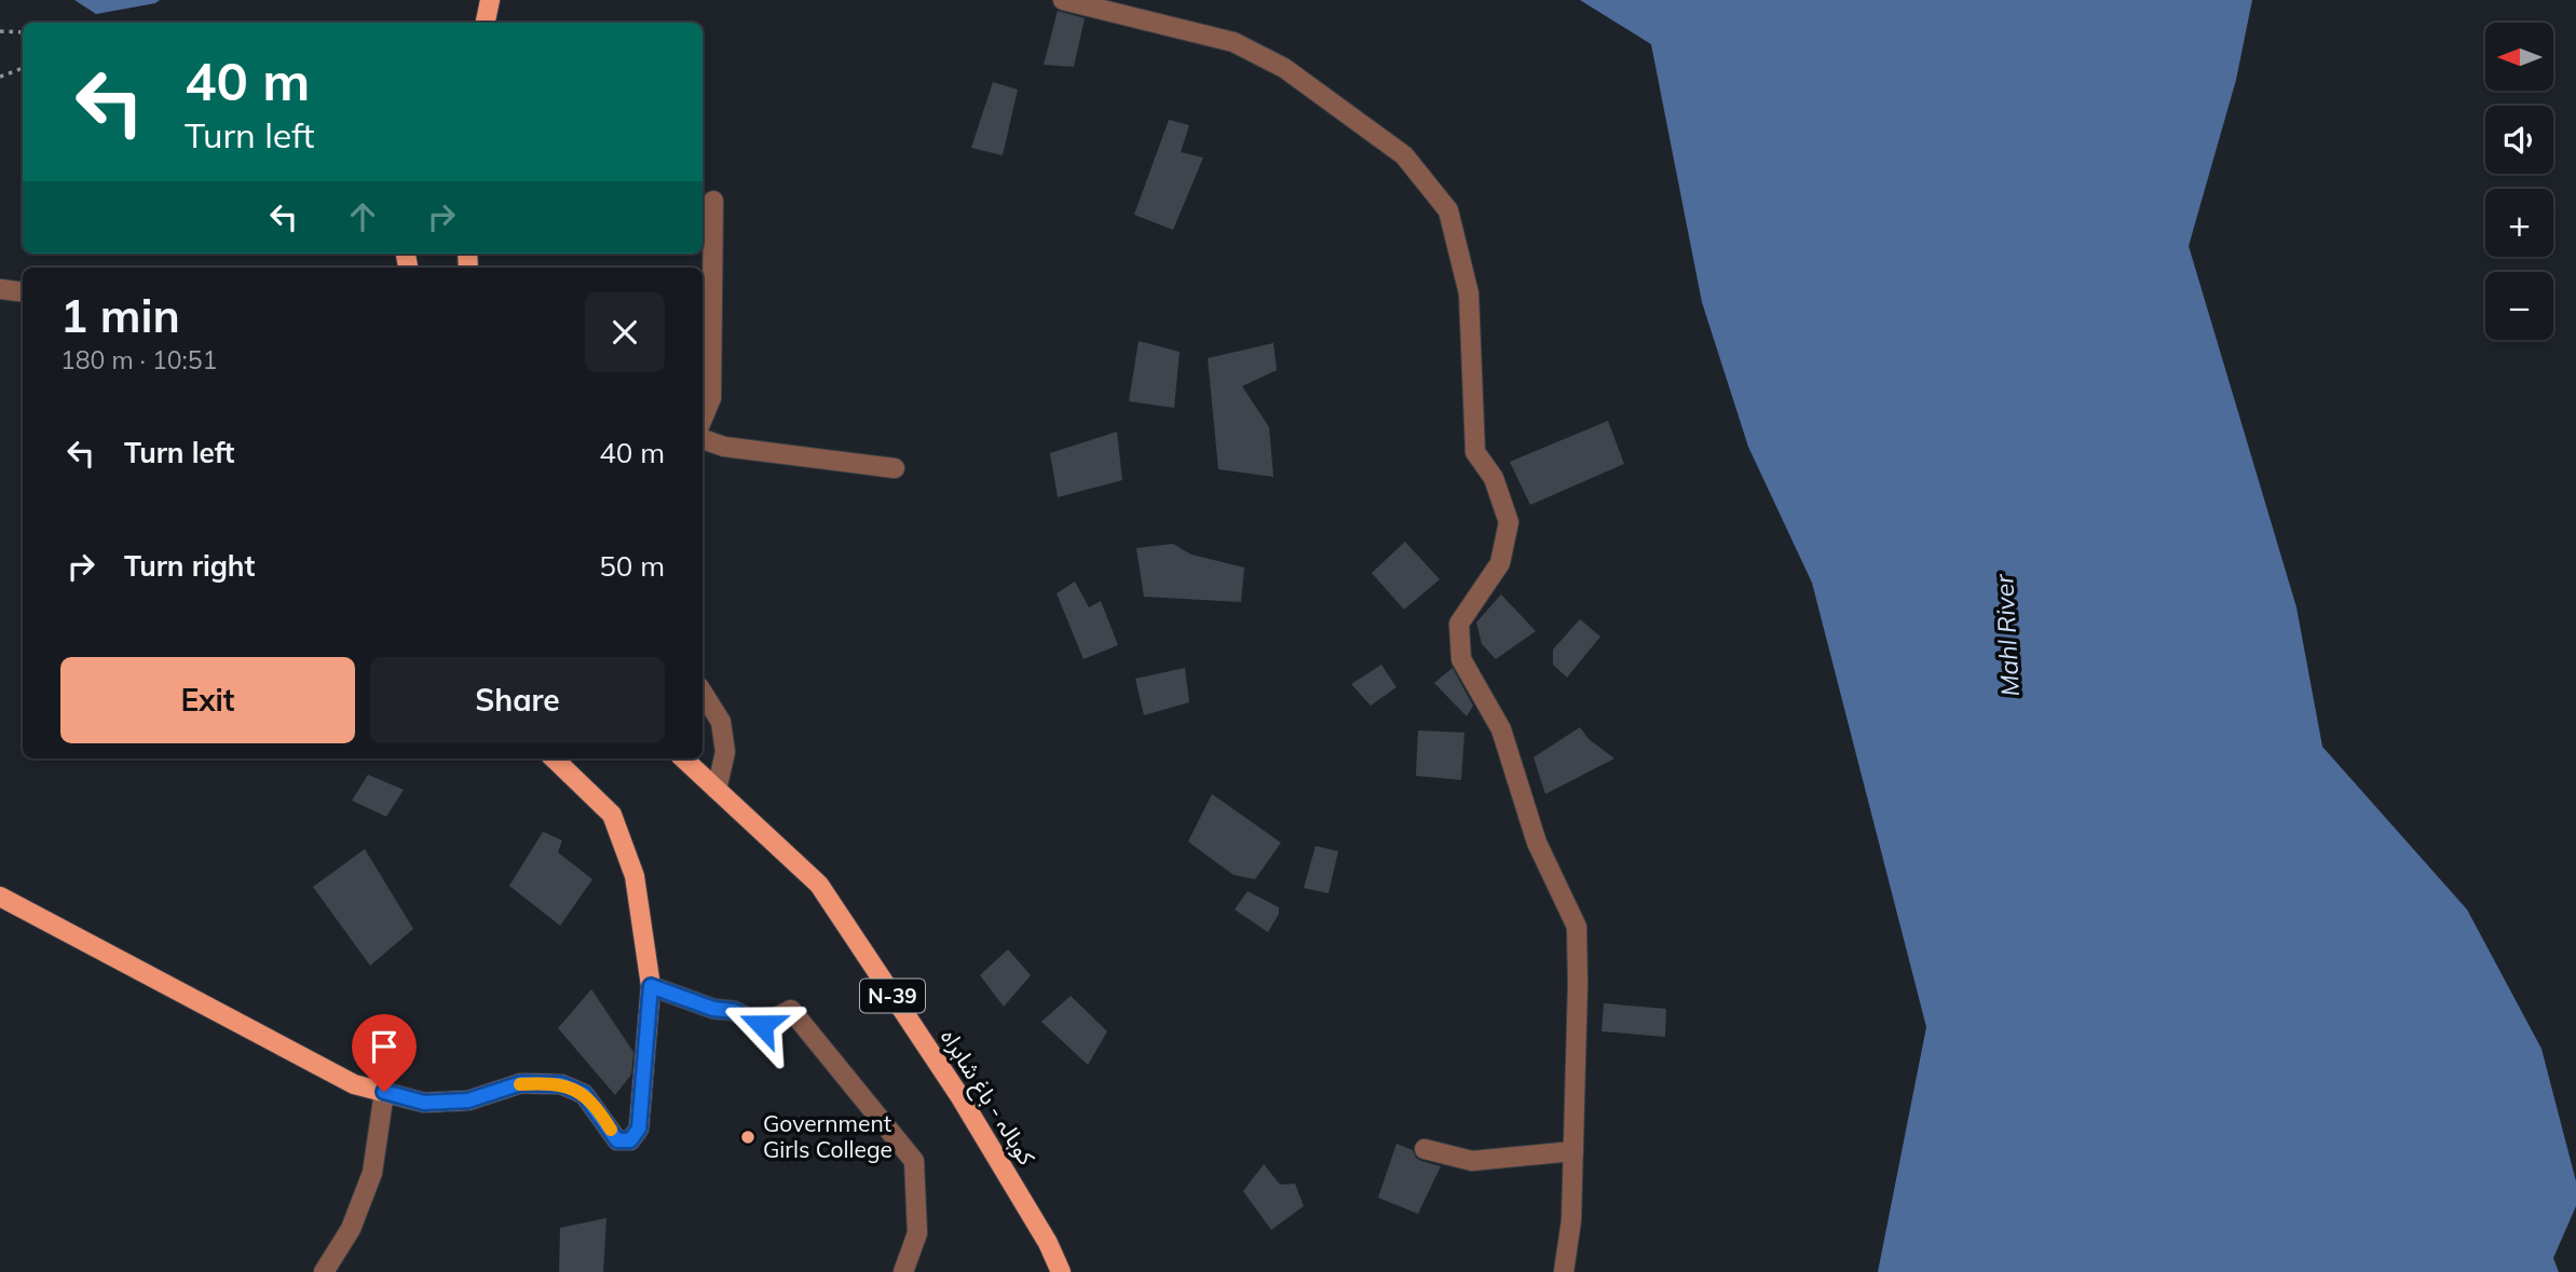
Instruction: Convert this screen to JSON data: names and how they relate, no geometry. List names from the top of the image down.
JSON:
{
  "streets": {
    "main road": ["N-39", "کوہالہ - باغ شاہراہ"]
  },
  "water": ["Mahl River"],
  "places": ["Government Girls College"],
  "north": "left",
  "page": {
    "map_buttons": ["+", "−"],
    "turn": ["40 m", "Turn left"],
    "heading": ["1 min", "180 m · 10:51"],
    "list": [
      {
        "name": "Turn left",
        "value": "40 m"
      },
      {
        "name": "Turn right",
        "value": "50 m"
      }
    ],
    "buttons": ["Exit", "Share"]
  }
}
